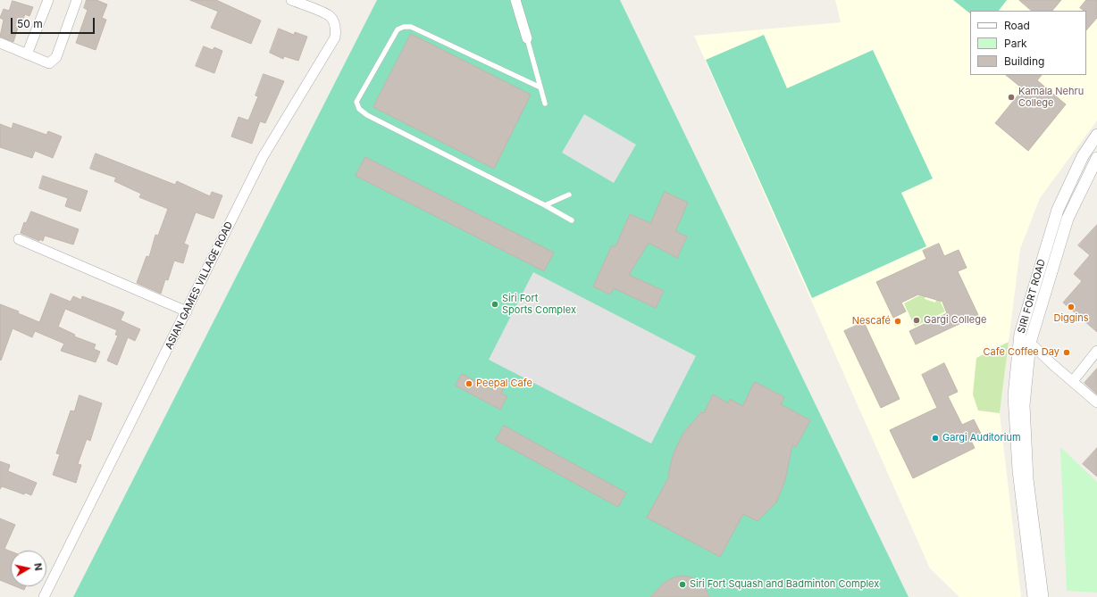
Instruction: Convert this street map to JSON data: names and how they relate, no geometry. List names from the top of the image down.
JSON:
{
  "streets": {
    "street": ["ASIAN GAMES VILLAGE ROAD", "SIRI FORT ROAD"]
  },
  "places": [
    "Kamala Nehru College",
    "Siri Fort Sports Complex",
    "Diggins",
    "Gargi College",
    "Nescafé",
    "Cafe Coffee Day",
    "Peepal Cafe",
    "Gargi Auditorium",
    "Siri Fort Squash and Badminton Complex"
  ],
  "legend": ["Road", "Park", "Building"],
  "scale_bar": "50 m",
  "north": "right"
}
